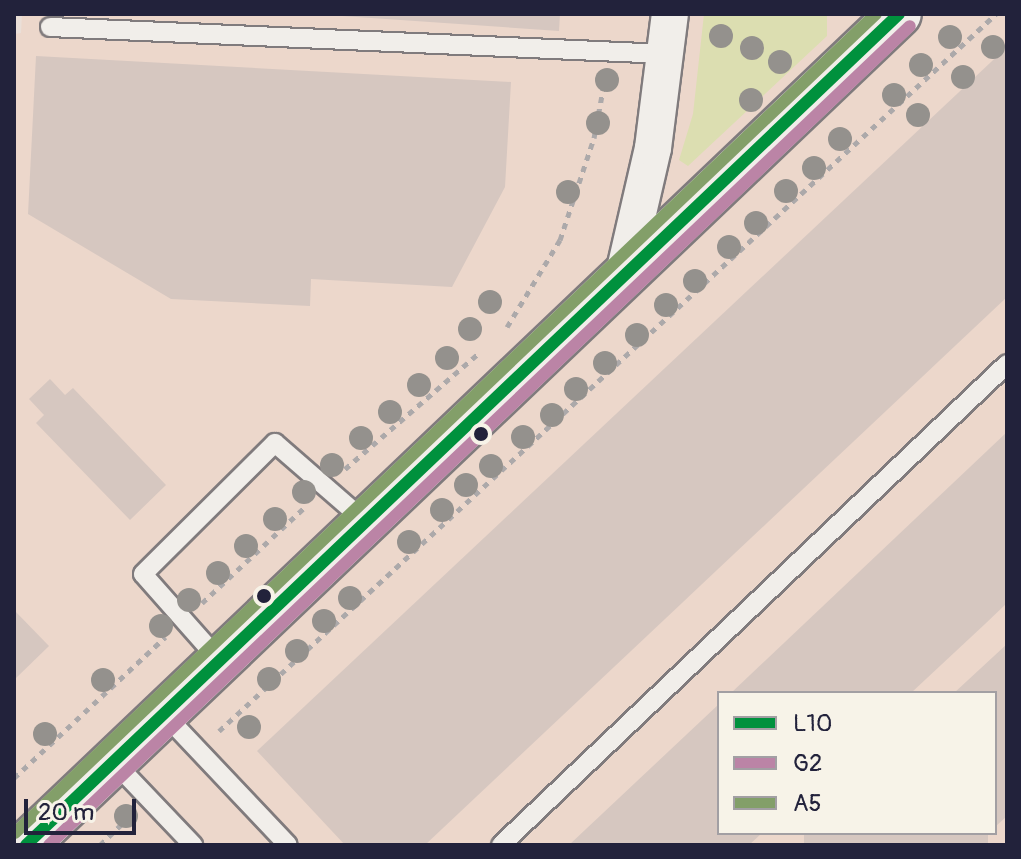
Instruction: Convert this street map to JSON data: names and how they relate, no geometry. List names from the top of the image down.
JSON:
{
  "lines": ["transit line L10", "transit line A5", "transit line G2"],
  "legend": ["L10", "G2", "A5"],
  "scale_bar": "20 m"
}
